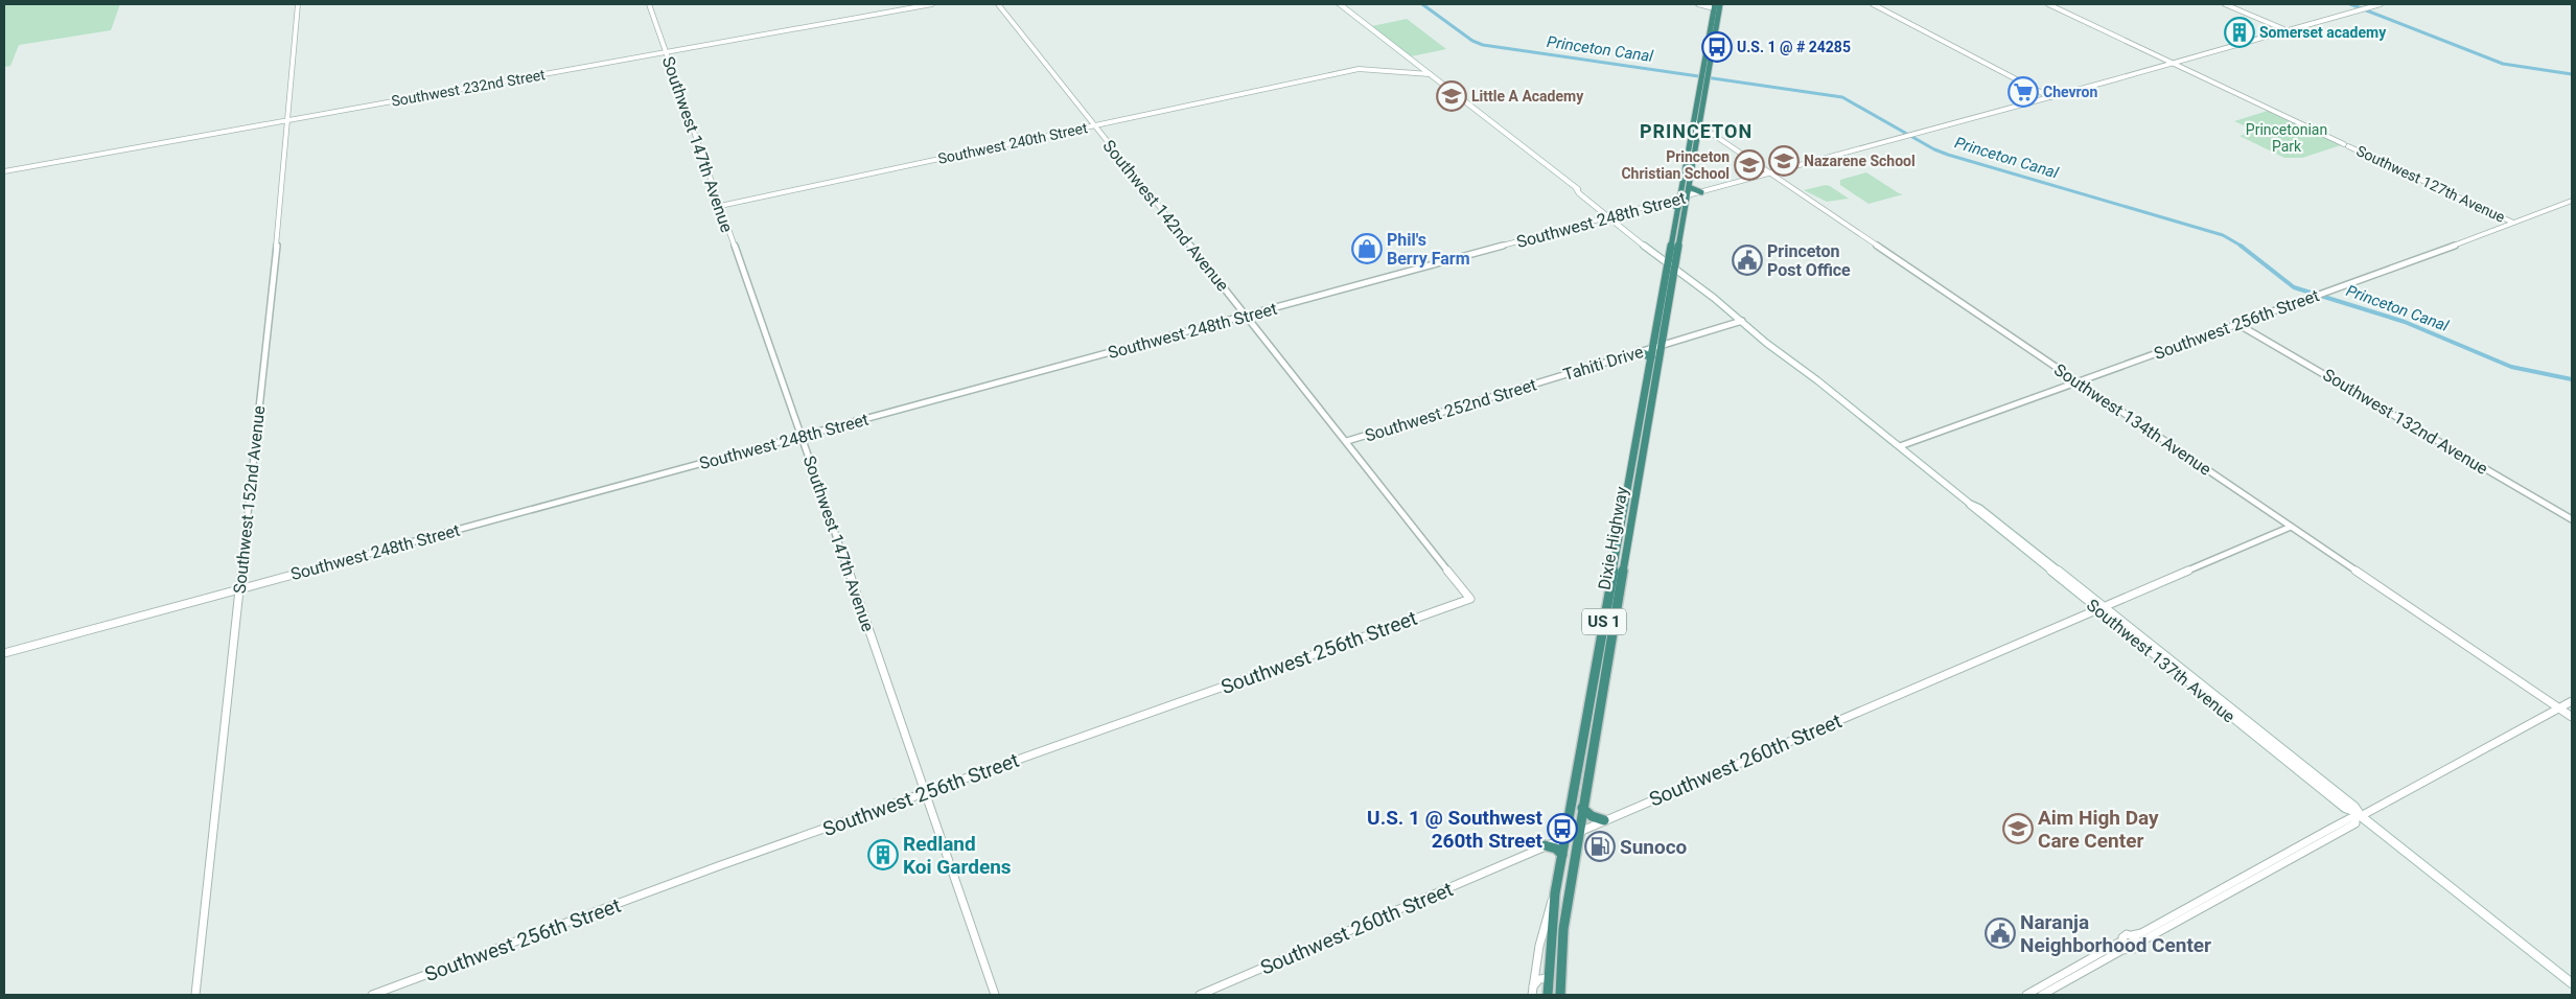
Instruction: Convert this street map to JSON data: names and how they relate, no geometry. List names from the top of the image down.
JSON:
{
  "streets": {
    "highway": ["Dixie Highway", "US 1"],
    "main road": ["Southwest 137th Avenue"],
    "street": [
      "Southwest 232nd Street",
      "Southwest 240th Street",
      "Southwest 147th Avenue",
      "Southwest 127th Avenue",
      "Southwest 142nd Avenue",
      "Southwest 248th Street",
      "Southwest 256th Street",
      "Tahiti Drive",
      "Southwest 252nd Street",
      "Southwest 134th Avenue",
      "Southwest 132nd Avenue",
      "Southwest 152nd Avenue",
      "Southwest 260th Street"
    ]
  },
  "crossings": [
    ["Southwest 232nd Street", "Southwest 147th Avenue"],
    ["Southwest 232nd Street", "Southwest 152nd Avenue"],
    ["Southwest 240th Street", "Southwest 147th Avenue"],
    ["Southwest 240th Street", "Southwest 142nd Avenue"],
    ["Southwest 240th Street", "Southwest 137th Avenue"],
    ["Southwest 147th Avenue", "Southwest 248th Street"],
    ["Southwest 147th Avenue", "Southwest 256th Street"],
    ["Southwest 127th Avenue", "Southwest 248th Street"],
    ["Southwest 127th Avenue", "Southwest 256th Street"],
    ["Southwest 142nd Avenue", "Southwest 248th Street"],
    ["Southwest 142nd Avenue", "Southwest 256th Street"],
    ["Southwest 142nd Avenue", "Southwest 252nd Street"],
    ["Southwest 248th Street", "Southwest 134th Avenue"],
    ["Southwest 248th Street", "Southwest 152nd Avenue"],
    ["Southwest 248th Street", "Dixie Highway"],
    ["Southwest 248th Street", "US 1"],
    ["Southwest 248th Street", "Southwest 137th Avenue"],
    ["Southwest 256th Street", "Southwest 134th Avenue"],
    ["Southwest 256th Street", "Southwest 132nd Avenue"],
    ["Southwest 256th Street", "Southwest 137th Avenue"],
    ["Tahiti Drive", "Southwest 252nd Street"],
    ["Tahiti Drive", "Dixie Highway"],
    ["Southwest 134th Avenue", "US 1"],
    ["Southwest 134th Avenue", "Southwest 260th Street"],
    ["Dixie Highway", "US 1"],
    ["Dixie Highway", "Southwest 137th Avenue"],
    ["Dixie Highway", "Southwest 260th Street"],
    ["Southwest 137th Avenue", "Southwest 260th Street"]
  ],
  "districts": ["PRINCETON"],
  "water": ["Princeton Canal"],
  "parks": ["Princetonian Park"],
  "places": {
    "building": ["Somerset academy", "Redland Koi Gardens"],
    "bus stop": ["U.S. 1 @ # 24285", "U.S. 1 @ Southwest 260th Street"],
    "supermarket": ["Chevron"],
    "school or university": [
      "Little A Academy",
      "Nazarene School",
      "Princeton Christian School",
      "Aim High Day Care Center"
    ],
    "shop": ["Phil's Berry Farm"],
    "public building": ["Princeton Post Office", "Naranja Neighborhood Center"],
    "fuel station": ["Sunoco"]
  }
}
